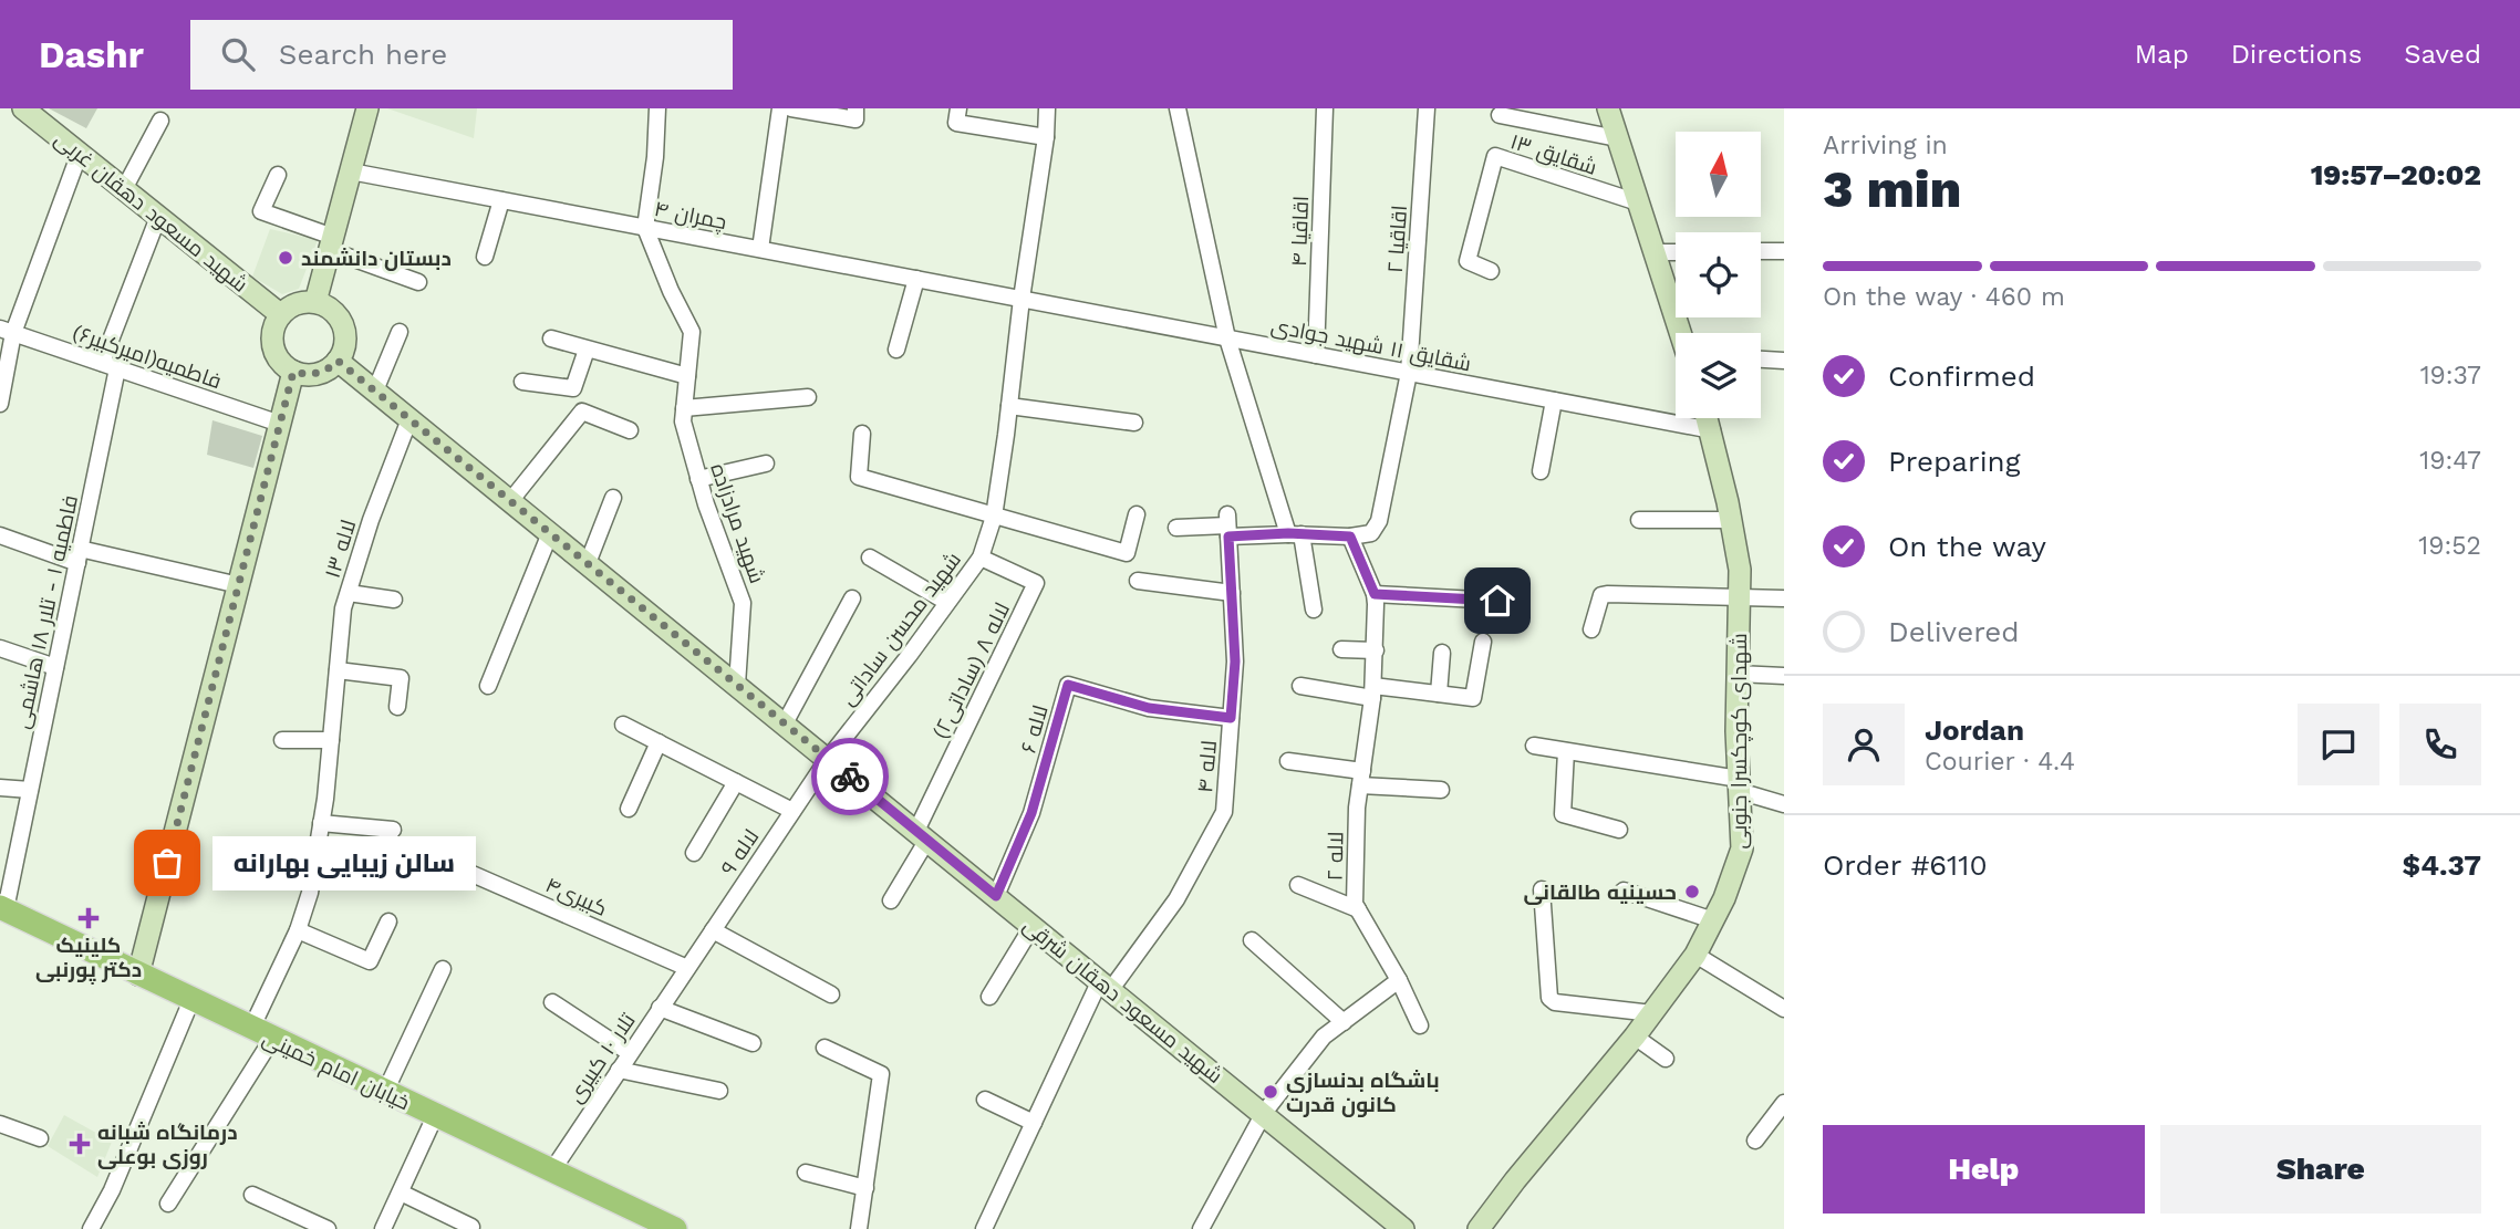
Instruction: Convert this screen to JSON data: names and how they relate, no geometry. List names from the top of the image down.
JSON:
{
  "streets": {
    "main road": [
      "شهید مسعود دهقان غربی",
      "شهدای کوچکسرا جنوبی",
      "شهید مسعود دهقان شرقی",
      "خیابان امام خمینی"
    ],
    "street": [
      "شقایق ۱۳",
      "چمران ۴",
      "اقاقیا ۴",
      "اقاقیا ۲",
      "شقایق ۱۱ شهید جوادی",
      "فاطمیه(امیرکبیر۶)",
      "شهید مرادزاده",
      "لاله ۱۳",
      "فاطمیه ۱ - تلار ۱۸ هاشمی",
      "شهید محسن ساداتی",
      "لاله ۸ (ساداتی۲)",
      "لاله ۶",
      "لاله ۴",
      "لاله ۹",
      "لاله ۲",
      "کبیری۴",
      "تلار ۱۰ کبیری"
    ]
  },
  "crossings": [
    ["شهید مسعود دهقان غربی", "فاطمیه ۱ - تلار ۱۸ هاشمی"],
    ["شهید مسعود دهقان غربی", "شهید مسعود دهقان شرقی"],
    ["چمران ۴", "شقایق ۱۱ شهید جوادی"],
    ["چمران ۴", "شهید مرادزاده"],
    ["چمران ۴", "شهید محسن ساداتی"],
    ["اقاقیا ۴", "شقایق ۱۱ شهید جوادی"],
    ["اقاقیا ۲", "شقایق ۱۱ شهید جوادی"],
    ["اقاقیا ۲", "لاله ۲"],
    ["شقایق ۱۱ شهید جوادی", "شهید محسن ساداتی"],
    ["شقایق ۱۱ شهید جوادی", "شهدای کوچکسرا جنوبی"],
    ["فاطمیه(امیرکبیر۶)", "فاطمیه ۱ - تلار ۱۸ هاشمی"],
    ["شهید مرادزاده", "شهید مسعود دهقان شرقی"],
    ["لاله ۱۳", "شهید مسعود دهقان شرقی"],
    ["لاله ۱۳", "خیابان امام خمینی"],
    ["فاطمیه ۱ - تلار ۱۸ هاشمی", "خیابان امام خمینی"],
    ["شهید محسن ساداتی", "لاله ۸ (ساداتی۲)"],
    ["شهید محسن ساداتی", "لاله ۹"],
    ["شهید محسن ساداتی", "شهید مسعود دهقان شرقی"],
    ["لاله ۸ (ساداتی۲)", "شهید مسعود دهقان شرقی"],
    ["لاله ۶", "لاله ۴"],
    ["لاله ۶", "شهید مسعود دهقان شرقی"],
    ["لاله ۴", "شهید مسعود دهقان شرقی"],
    ["لاله ۹", "کبیری۴"],
    ["لاله ۹", "شهید مسعود دهقان شرقی"],
    ["لاله ۹", "تلار ۱۰ کبیری"],
    ["کبیری۴", "تلار ۱۰ کبیری"],
    ["تلار ۱۰ کبیری", "خیابان امام خمینی"]
  ],
  "places": {
    "other": [
      "دبستان دانشمند",
      "سالن زیبایی بهارانه",
      "حسینیه طالقانی",
      "باشگاه بدنسازی کانون قدرت"
    ],
    "health": ["کلینیک دکتر پورنبی", "درمانگاه شبانه روزی بوعلی"]
  },
  "north": "top",
  "page": {
    "header": "Dashr",
    "search": "Search here",
    "nav": ["Map", "Directions", "Saved"],
    "heading": ["3 min", "Arriving in", "19:57–20:02"],
    "panel": [
      "Jordan",
      "Courier · 4.4",
      "Order #6110",
      "$4.37"
    ],
    "bar": "On the way · 460 m",
    "list": [
      ["Confirmed", "19:37"],
      ["Preparing", "19:47"],
      ["On the way", "19:52"],
      "Delivered"
    ],
    "bubble": "سالن زیبایی بهارانه",
    "buttons": ["Help", "Share"]
  }
}
